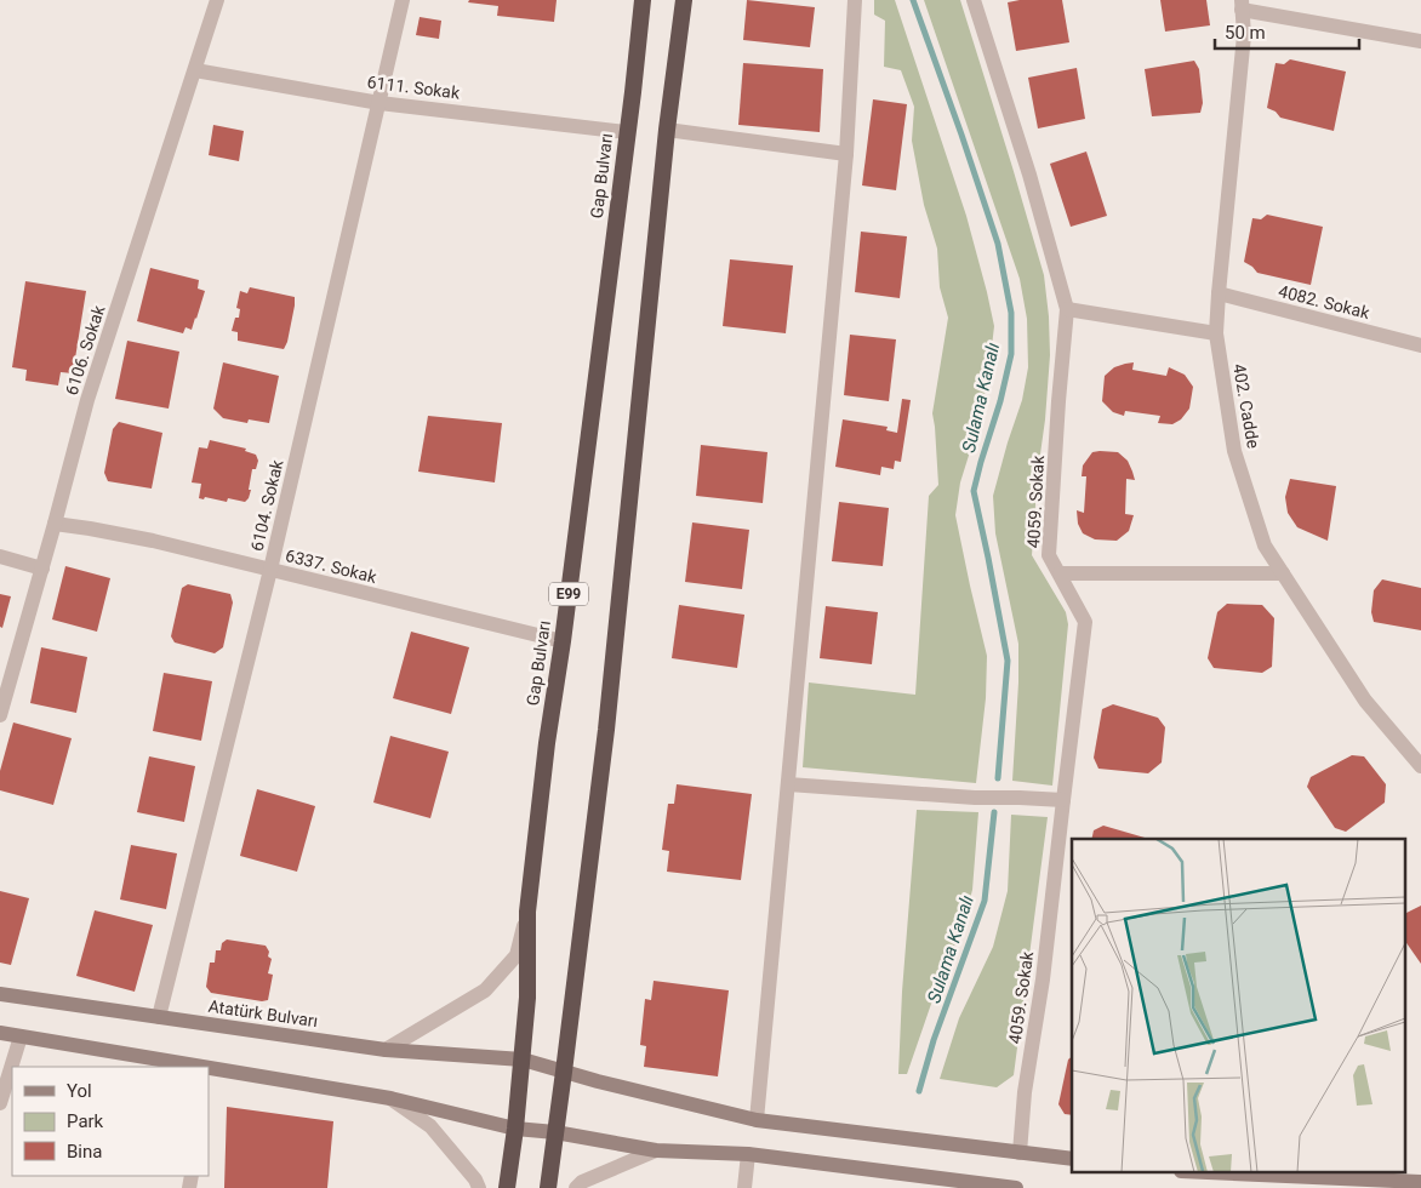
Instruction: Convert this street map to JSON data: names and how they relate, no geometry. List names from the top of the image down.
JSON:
{
  "streets": {
    "highway": ["Gap Bulvarı", "E99"],
    "main road": ["Atatürk Bulvarı"],
    "street": [
      "6111. Sokak",
      "4082. Sokak",
      "6106. Sokak",
      "402. Cadde",
      "4059. Sokak",
      "6104. Sokak",
      "6337. Sokak"
    ]
  },
  "crossings": [
    ["6111. Sokak", "Gap Bulvarı"],
    ["6111. Sokak", "6106. Sokak"],
    ["6111. Sokak", "6104. Sokak"],
    ["Gap Bulvarı", "6337. Sokak"],
    ["Gap Bulvarı", "Atatürk Bulvarı"],
    ["4082. Sokak", "402. Cadde"],
    ["6106. Sokak", "6337. Sokak"],
    ["4059. Sokak", "Atatürk Bulvarı"],
    ["6104. Sokak", "6337. Sokak"],
    ["6104. Sokak", "Atatürk Bulvarı"]
  ],
  "water": ["Sulama Kanalı"],
  "legend": ["Yol", "Park", "Bina"],
  "scale_bar": "50 m"
}
